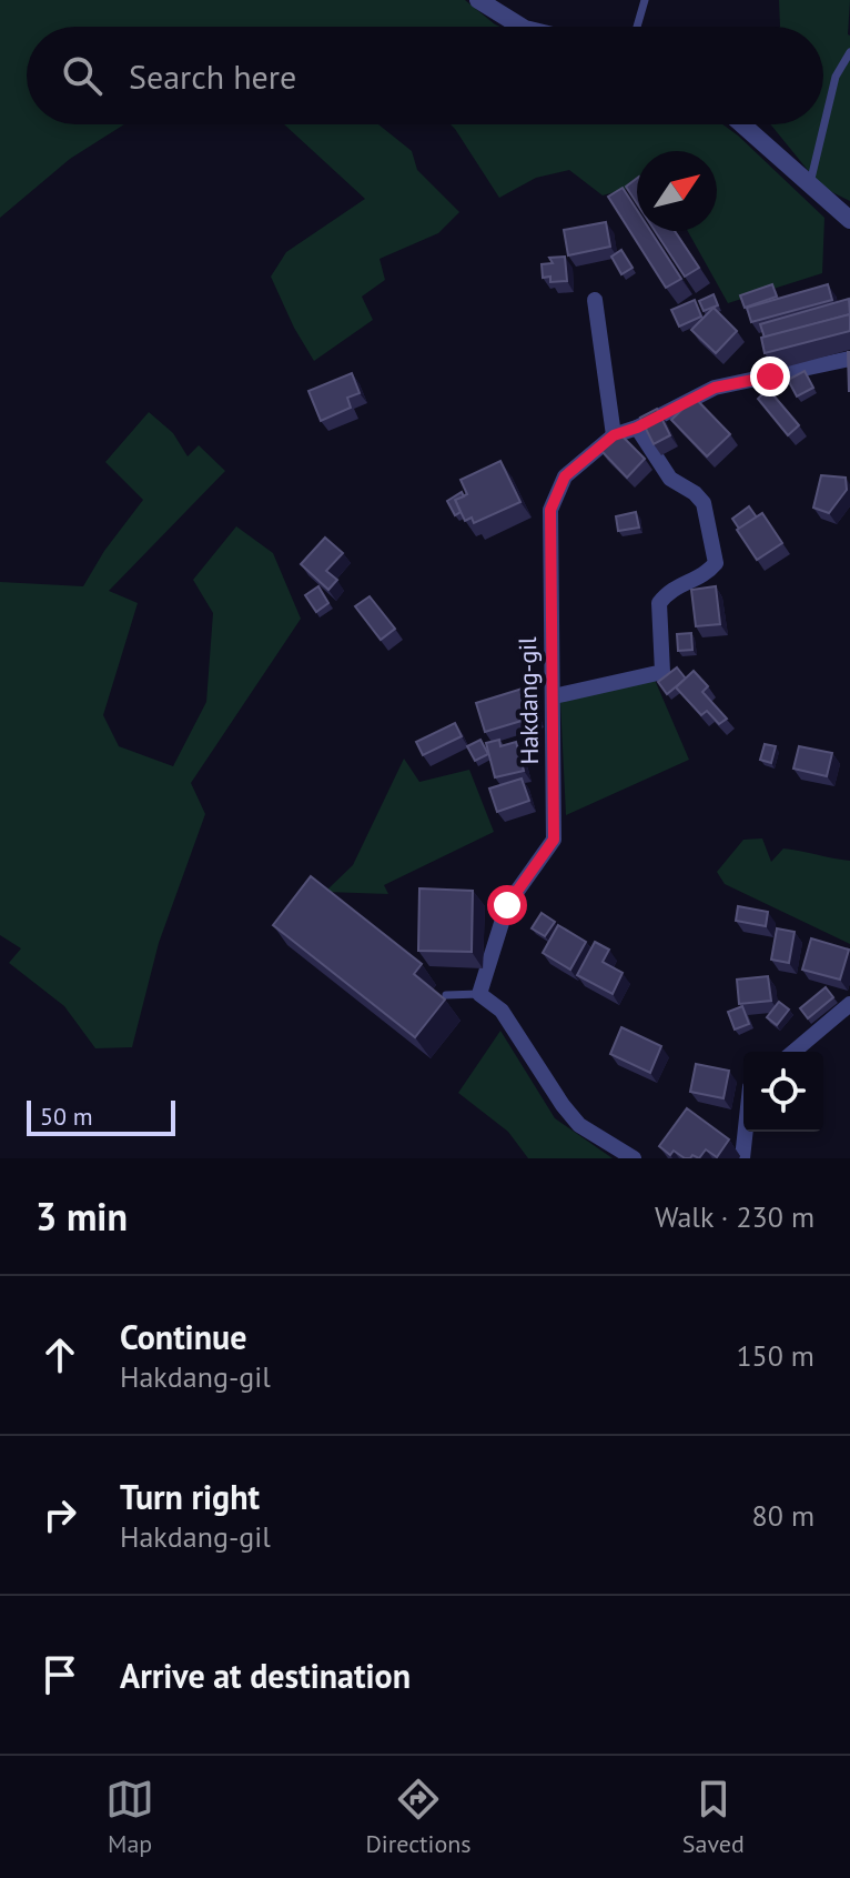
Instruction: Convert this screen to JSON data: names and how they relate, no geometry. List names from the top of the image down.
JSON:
{
  "streets": {
    "street": ["Hakdang-gil"]
  },
  "scale_bar": "50 m",
  "north": "top right",
  "page": {
    "search": "Search here",
    "scale": "50 m",
    "heading": ["3 min", "Walk · 230 m"],
    "list": [
      ["Continue", "Hakdang-gil", "150 m"],
      ["Turn right", "Hakdang-gil", "80 m"],
      "Arrive at destination"
    ],
    "nav": ["Map", "Directions", "Saved"]
  }
}
